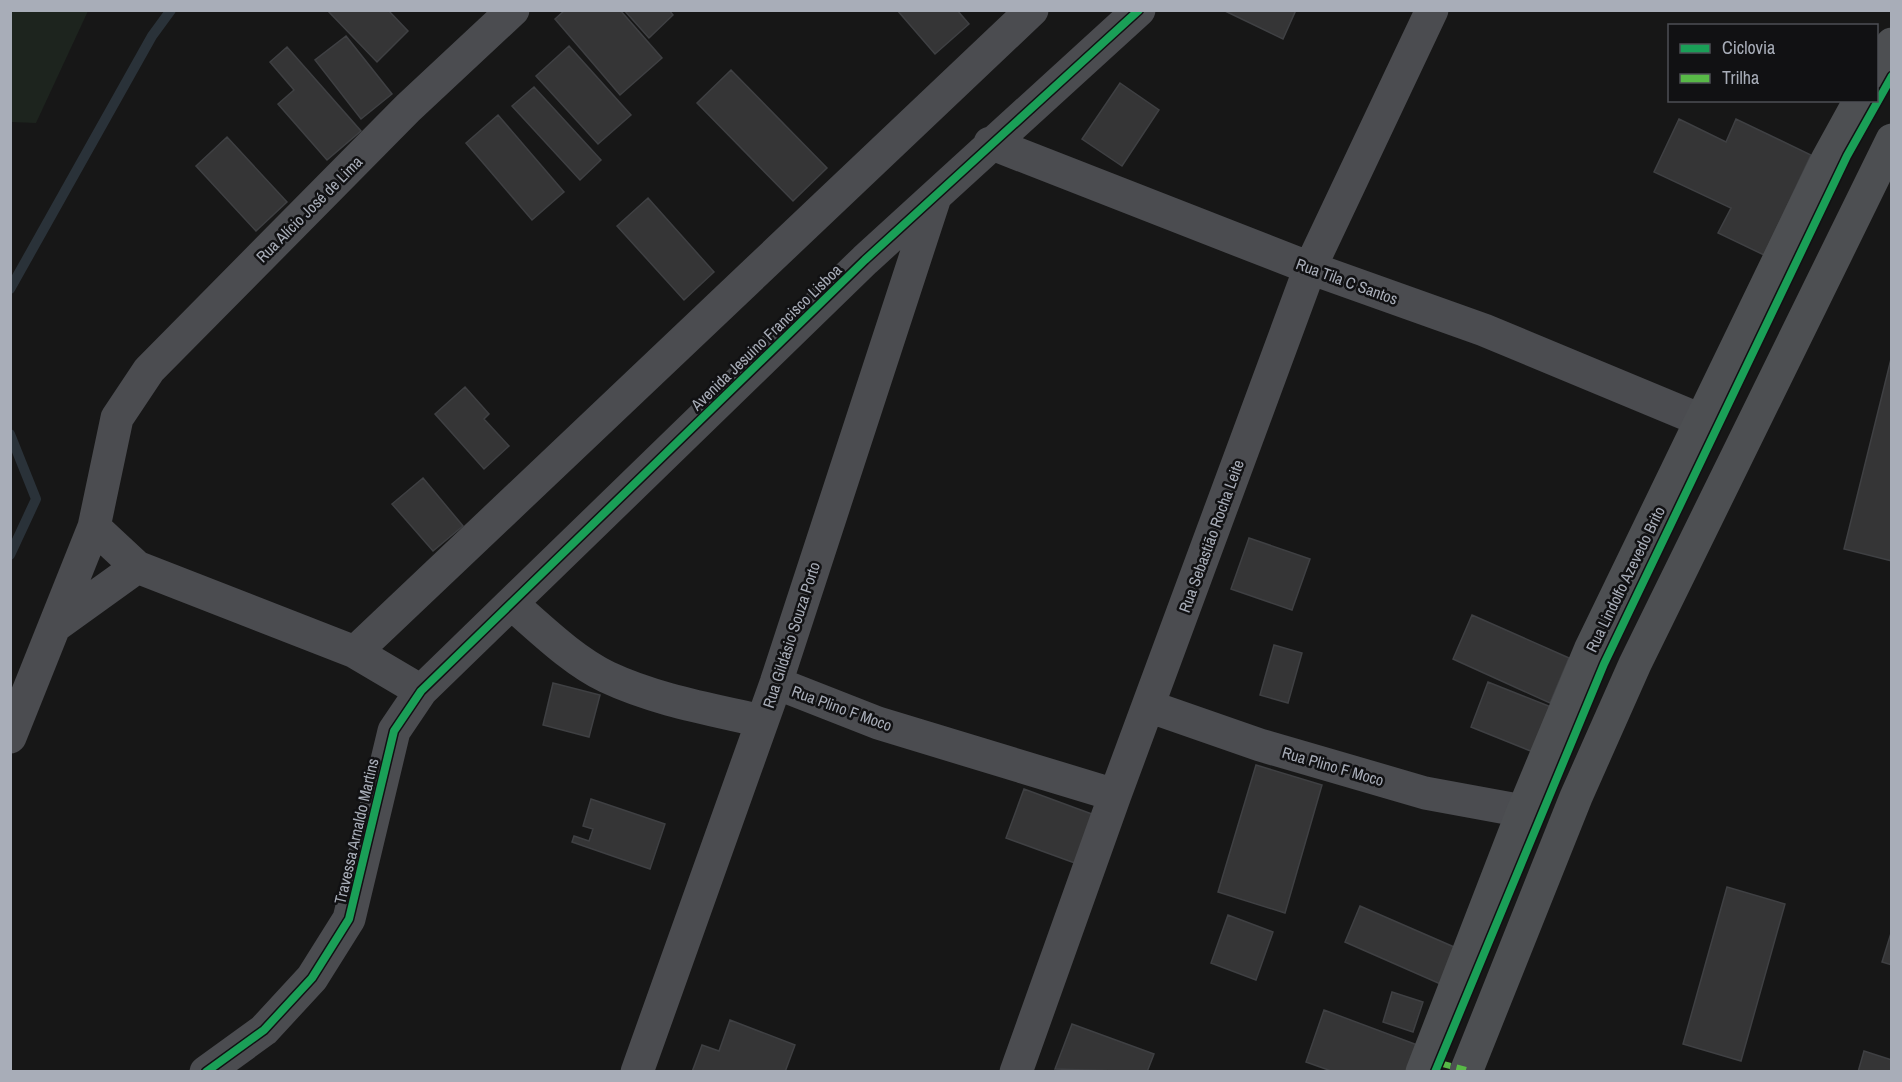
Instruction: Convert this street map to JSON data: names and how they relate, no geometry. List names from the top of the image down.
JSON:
{
  "streets": {
    "main road": ["Rua Lindolfo Azevedo Brito"],
    "street": [
      "Rua Alício José de Lima",
      "Rua Tila C Santos",
      "Avenida Jesuino Francisco Lisboa",
      "Rua Sebastião Rocha Leite",
      "Rua Gildásio Souza Porto",
      "Rua Plino F Moco",
      "Travessa Arnaldo Martins"
    ]
  },
  "crossings": [
    ["Rua Tila C Santos", "Avenida Jesuino Francisco Lisboa"],
    ["Rua Tila C Santos", "Rua Sebastião Rocha Leite"],
    ["Rua Tila C Santos", "Rua Lindolfo Azevedo Brito"],
    ["Avenida Jesuino Francisco Lisboa", "Rua Gildásio Souza Porto"],
    ["Avenida Jesuino Francisco Lisboa", "Travessa Arnaldo Martins"],
    ["Rua Sebastião Rocha Leite", "Rua Plino F Moco"],
    ["Rua Lindolfo Azevedo Brito", "Rua Plino F Moco"],
    ["Rua Gildásio Souza Porto", "Rua Plino F Moco"]
  ],
  "legend": ["Ciclovia", "Trilha"]
}
